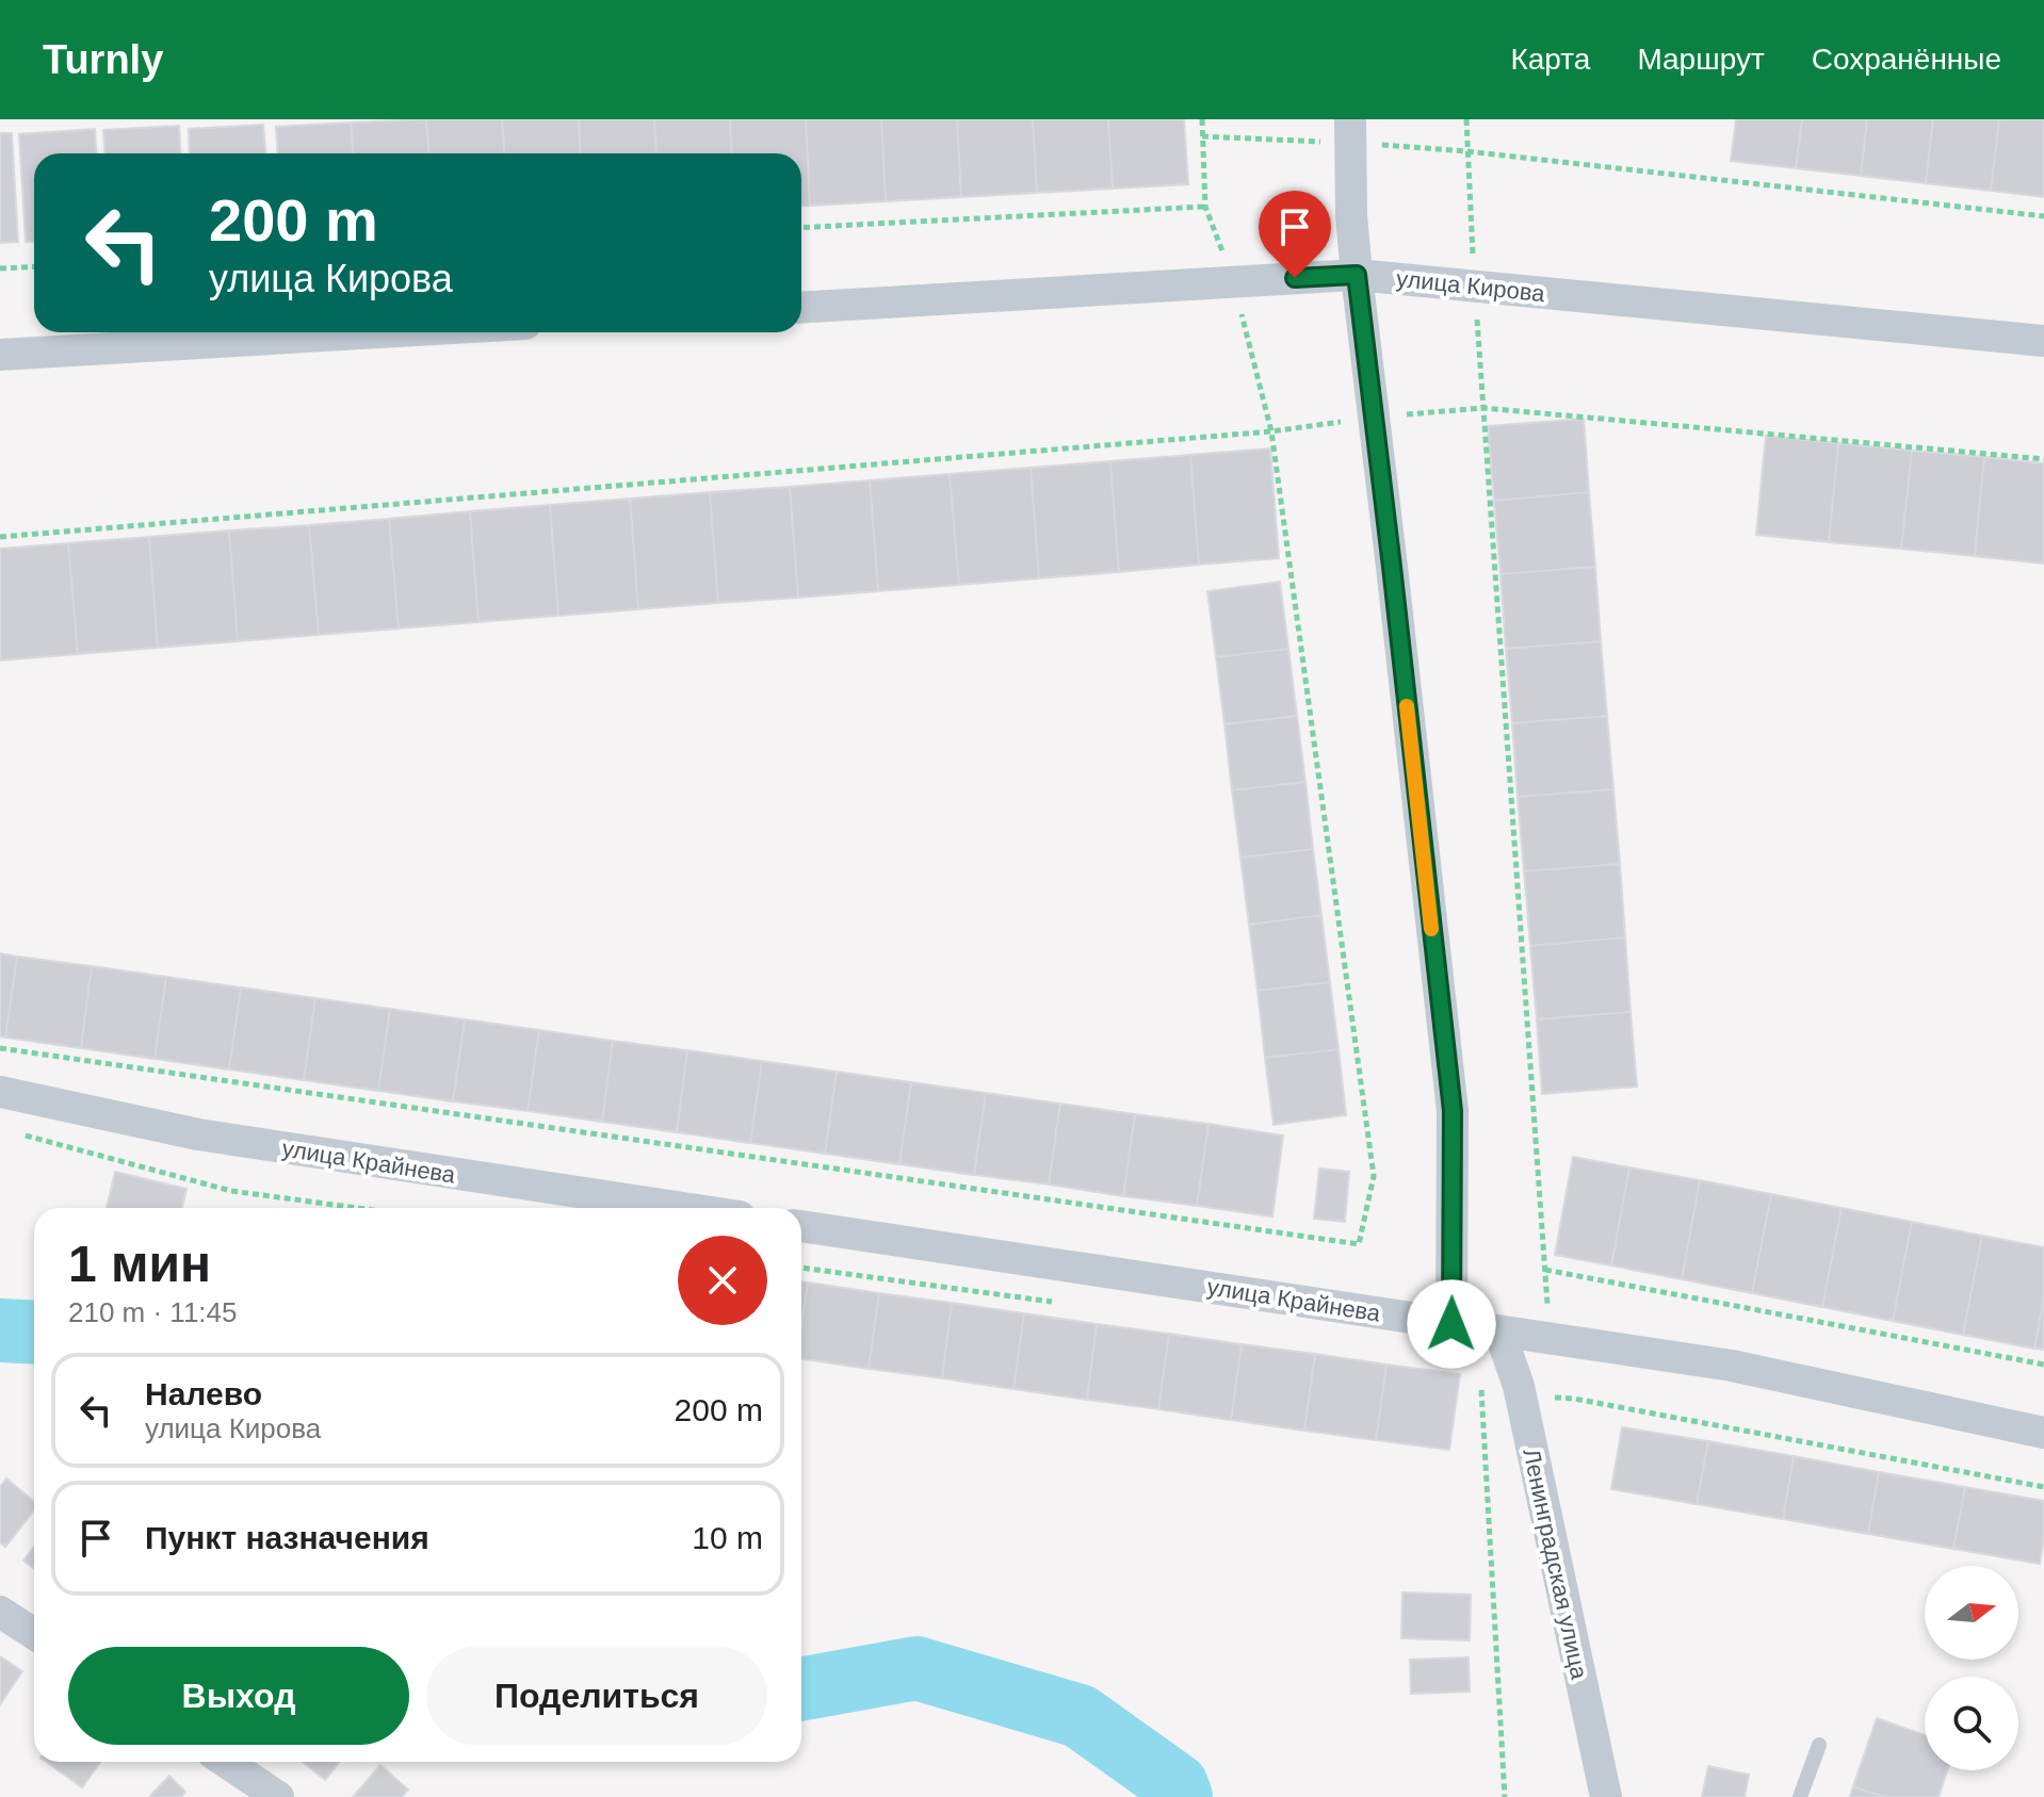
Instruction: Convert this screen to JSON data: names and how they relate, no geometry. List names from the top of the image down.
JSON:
{
  "streets": {
    "street": ["улица Кирова", "улица Крайнева", "Ленинградская улица"]
  },
  "crossings": [
    ["улица Крайнева", "Ленинградская улица"]
  ],
  "north": "right",
  "page": {
    "header": "Turnly",
    "nav": ["Карта", "Маршрут", "Сохранённые"],
    "turn": ["200 m", "улица Кирова"],
    "heading": ["1 мин", "210 m · 11:45"],
    "list": [
      {
        "name": "Налево",
        "note": "улица Кирова",
        "value": "200 m"
      },
      {
        "name": "Пункт назначения",
        "value": "10 m"
      }
    ],
    "buttons": ["Выход", "Поделиться"]
  }
}
